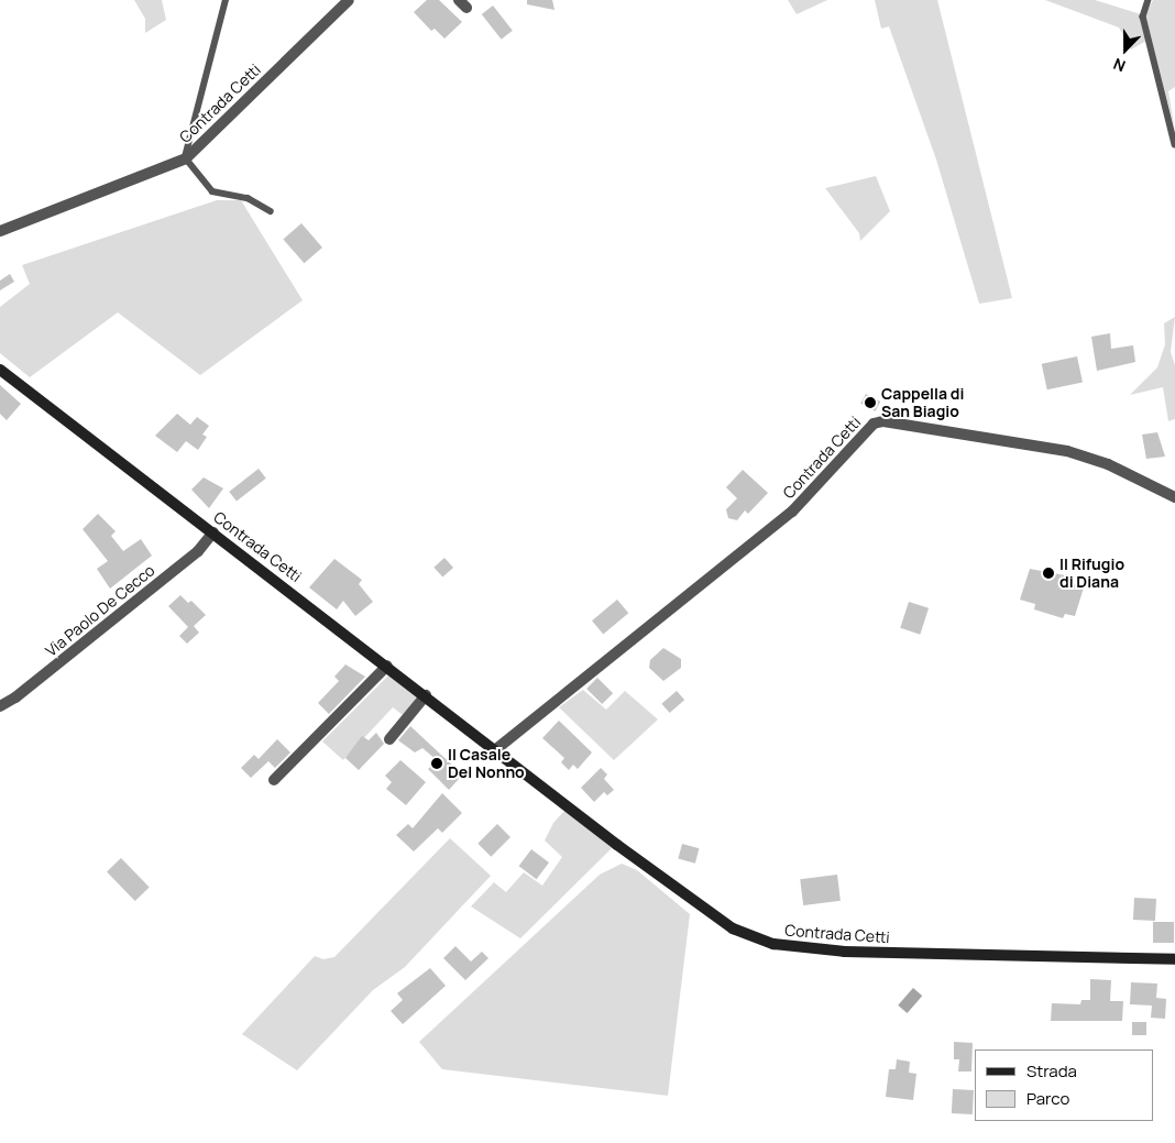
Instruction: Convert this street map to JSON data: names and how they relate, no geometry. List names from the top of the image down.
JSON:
{
  "streets": {
    "main road": ["Contrada Cetti"],
    "street": ["Via Paolo De Cecco"]
  },
  "crossings": [
    ["Contrada Cetti", "Via Paolo De Cecco"]
  ],
  "places": ["Cappella di San Biagio", "Il Rifugio di Diana", "Il Casale Del Nonno"],
  "legend": ["Strada", "Parco"],
  "north": "bottom"
}
